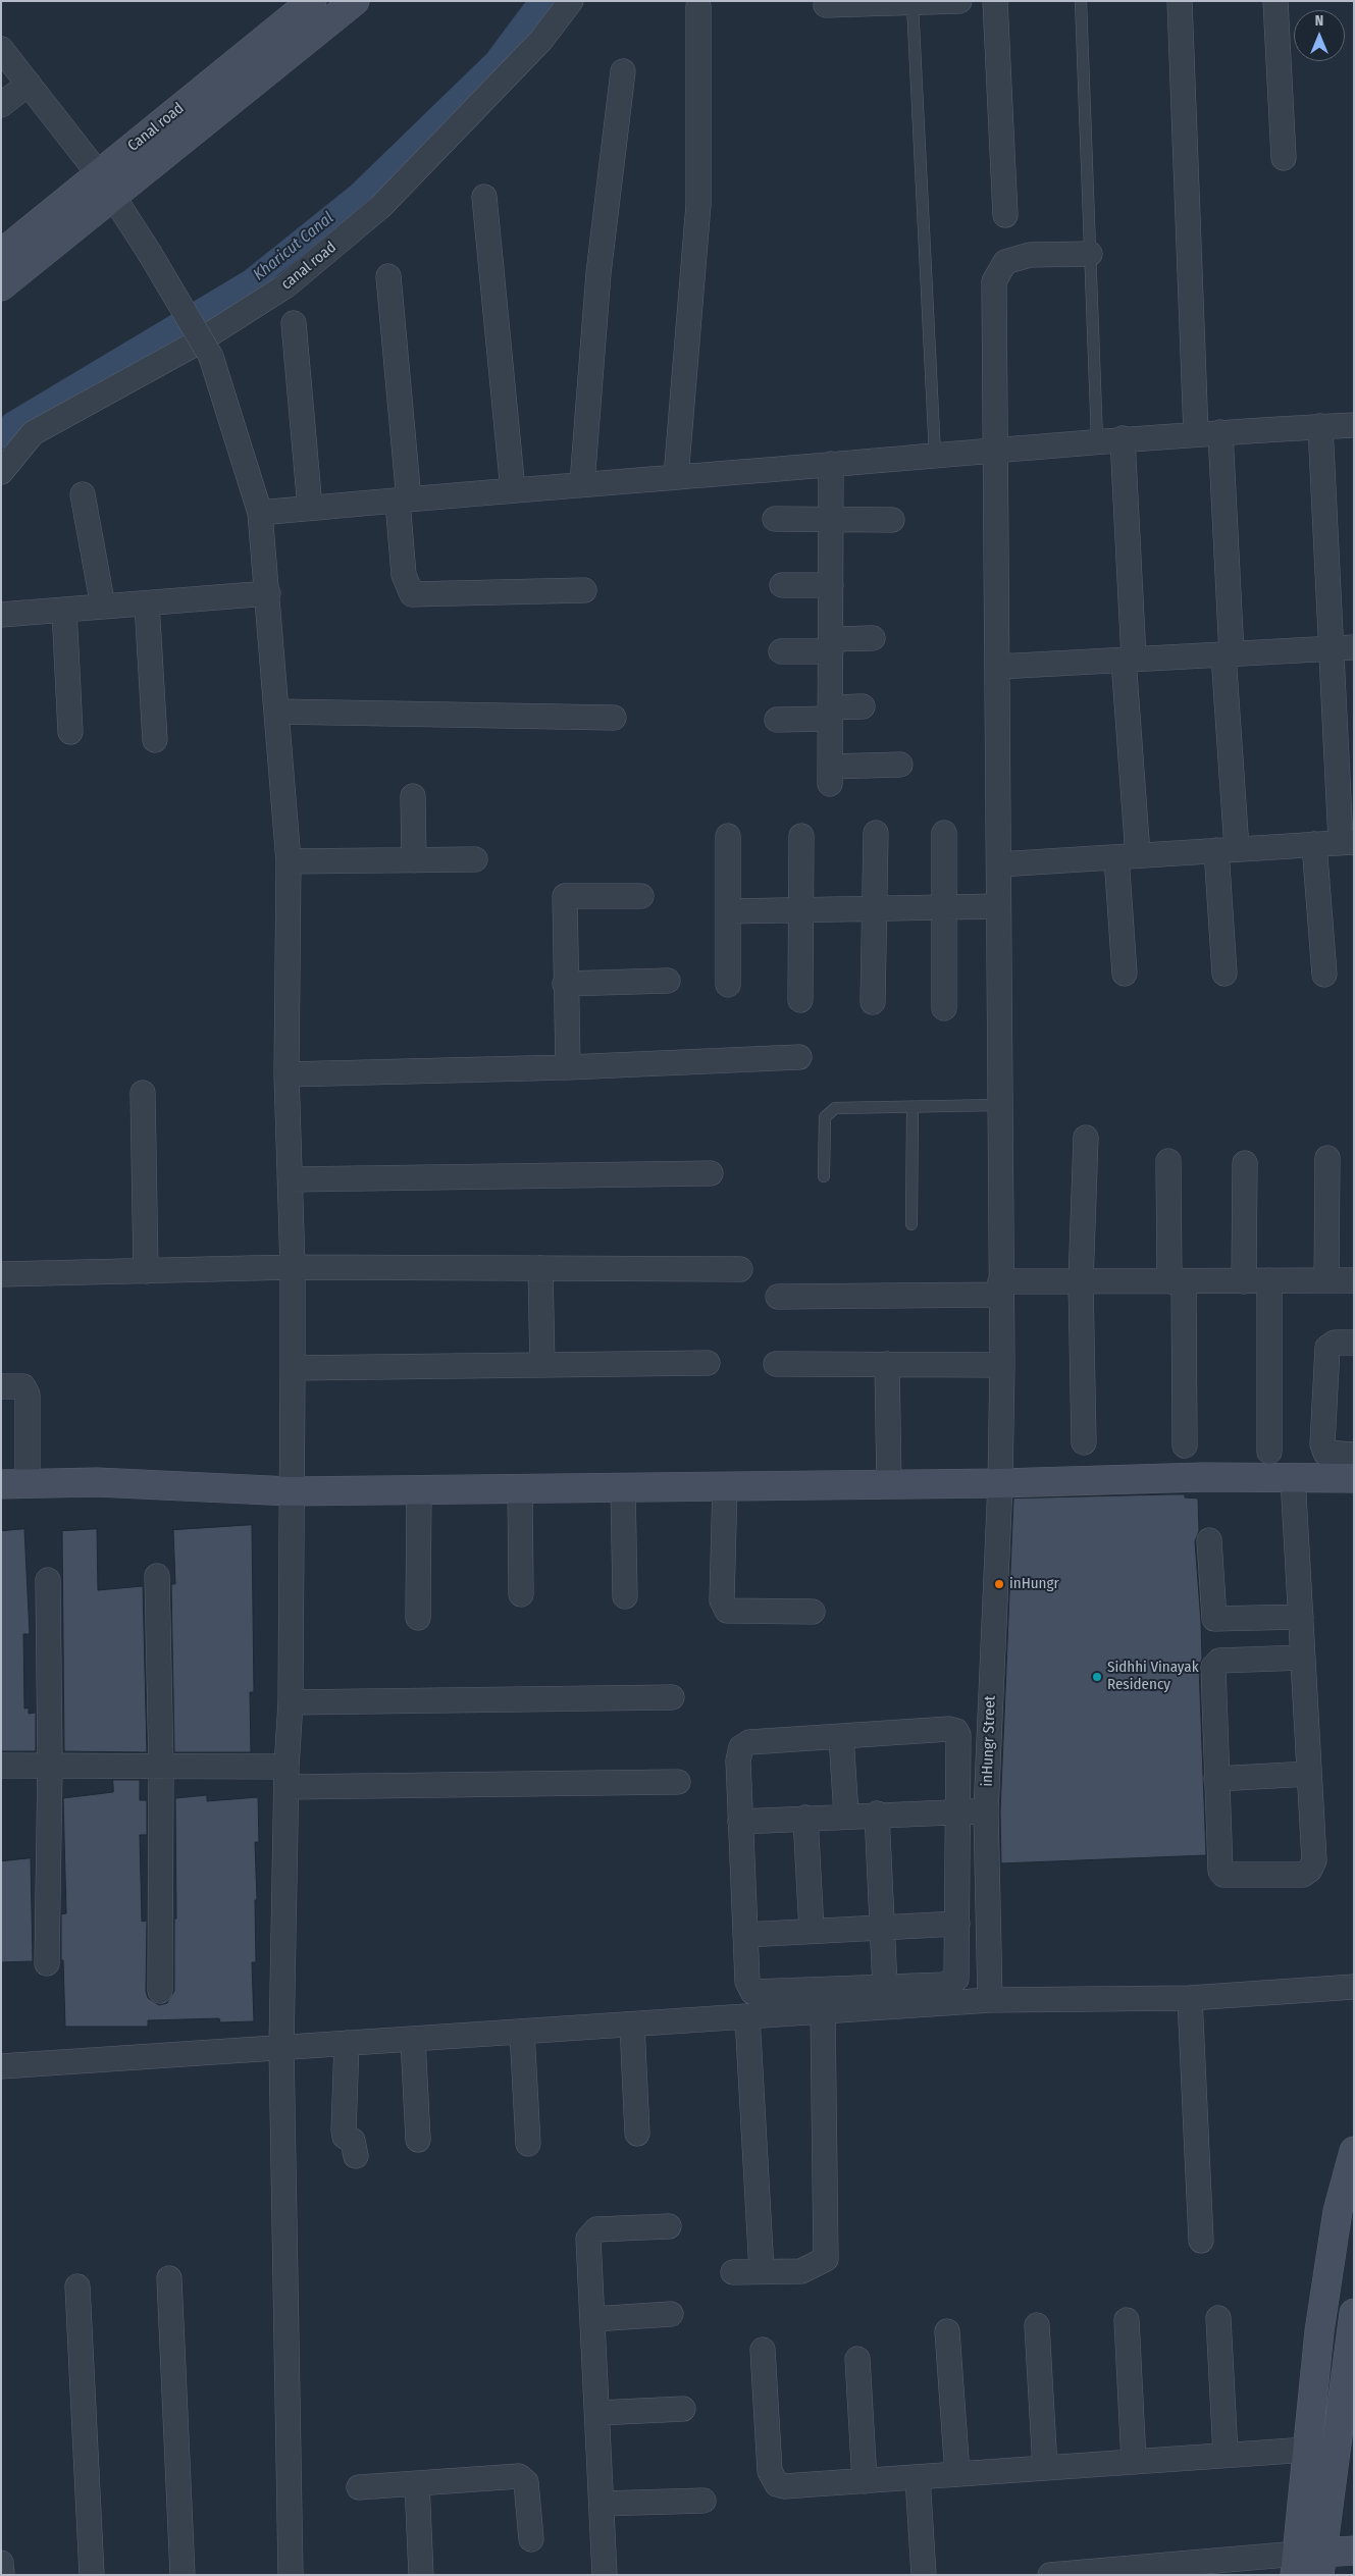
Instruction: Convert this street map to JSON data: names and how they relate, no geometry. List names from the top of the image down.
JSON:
{
  "streets": {
    "street": ["Canal road", "canal road", "inHungr Street"]
  },
  "water": ["Kharicut Canal"],
  "places": ["inHungr", "Sidhhi Vinayak Residency"],
  "north": "top"
}
